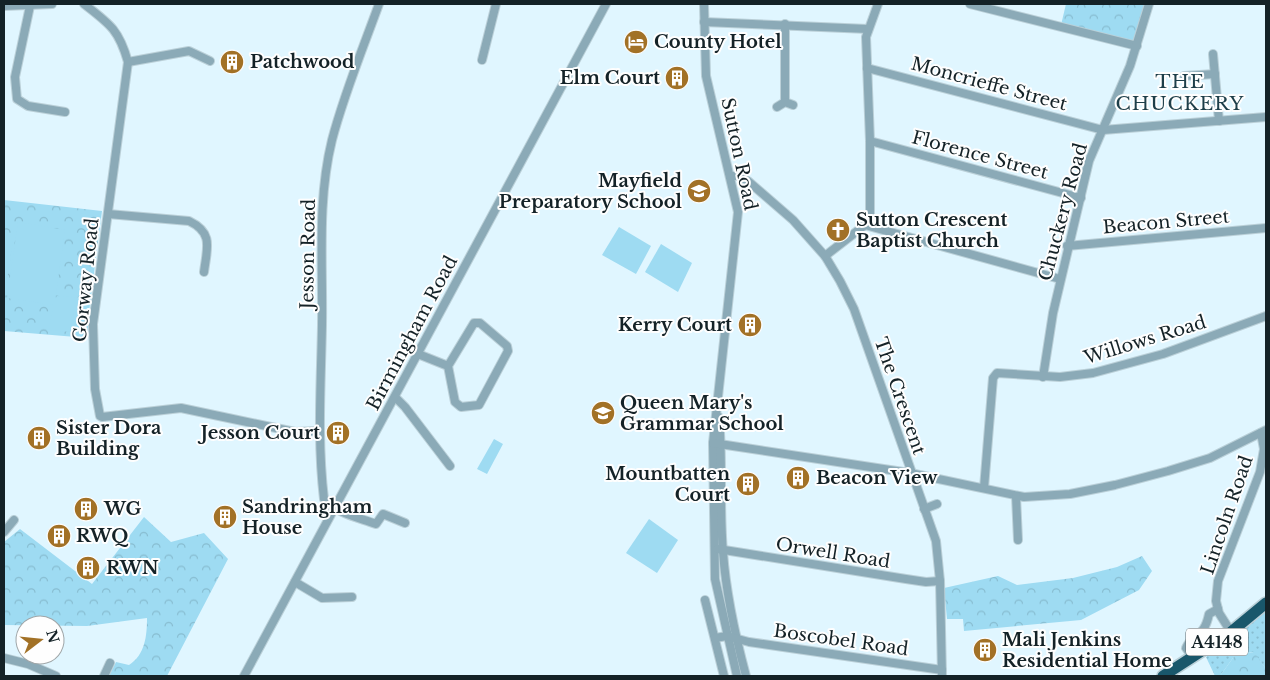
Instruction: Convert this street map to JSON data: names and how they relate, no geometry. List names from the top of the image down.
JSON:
{
  "streets": {
    "highway": ["A4148"],
    "street": [
      "Moncrieffe Street",
      "Sutton Road",
      "Florence Street",
      "Chuckery Road",
      "Beacon Street",
      "Jesson Road",
      "Gorway Road",
      "Birmingham Road",
      "Willows Road",
      "The Crescent",
      "Lincoln Road",
      "Orwell Road",
      "Boscobel Road"
    ]
  },
  "crossings": [
    ["Moncrieffe Street", "Chuckery Road"],
    ["Sutton Road", "The Crescent"],
    ["Sutton Road", "Orwell Road"],
    ["Sutton Road", "Boscobel Road"],
    ["Florence Street", "Chuckery Road"],
    ["Chuckery Road", "Beacon Street"],
    ["Chuckery Road", "Willows Road"],
    ["Jesson Road", "Gorway Road"],
    ["Jesson Road", "Birmingham Road"],
    ["The Crescent", "Orwell Road"],
    ["The Crescent", "Boscobel Road"]
  ],
  "districts": ["THE CHUCKERY"],
  "places": {
    "hotel": ["County Hotel"],
    "building": [
      "Patchwood",
      "Elm Court",
      "Kerry Court",
      "Jesson Court",
      "Sister Dora Building",
      "Beacon View",
      "Mountbatten Court",
      "WG",
      "Sandringham House",
      "RWQ",
      "RWN",
      "Mali Jenkins Residential Home"
    ],
    "school or university": ["Mayfield Preparatory School", "Queen Mary's Grammar School"],
    "church": ["Sutton Crescent Baptist Church"]
  },
  "north": "right"
}
